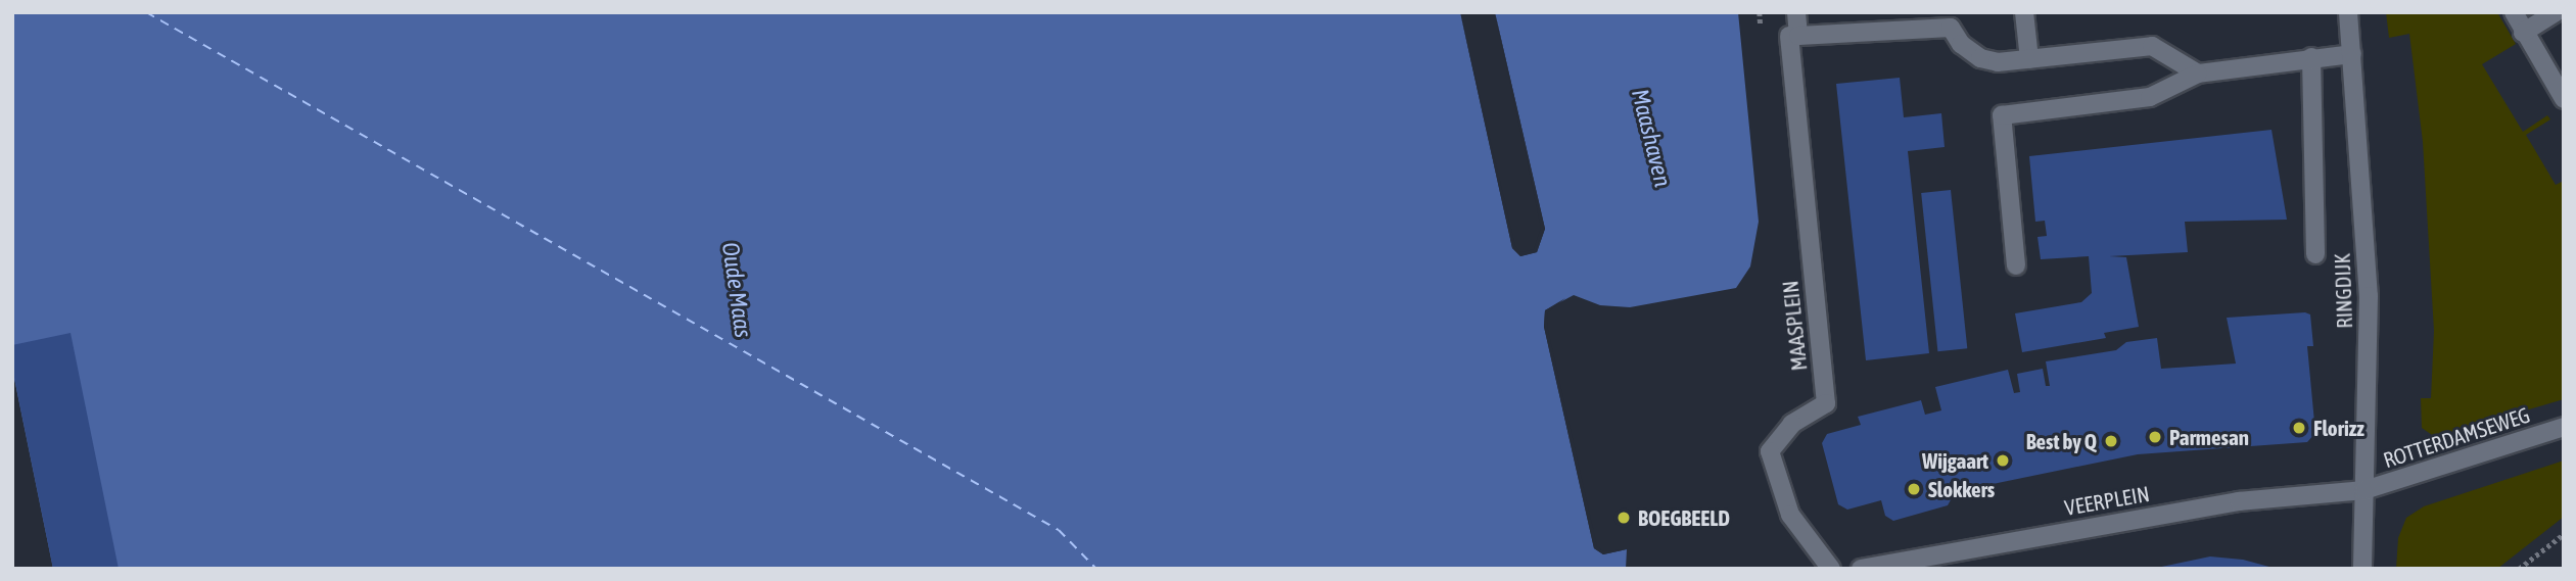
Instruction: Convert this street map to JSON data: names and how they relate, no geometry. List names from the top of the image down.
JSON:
{
  "streets": {
    "street": [
      "RINGDIJK",
      "MAASPLEIN",
      "ROTTERDAMSEWEG",
      "VEERPLEIN"
    ]
  },
  "crossings": [
    ["RINGDIJK", "ROTTERDAMSEWEG"],
    ["RINGDIJK", "VEERPLEIN"],
    ["ROTTERDAMSEWEG", "VEERPLEIN"]
  ],
  "water": ["Maashaven", "Oude Maas"],
  "places": [
    "Florizz",
    "Parmesan",
    "Best by Q",
    "Wijgaart",
    "Slokkers",
    "BOEGBEELD"
  ]
}
